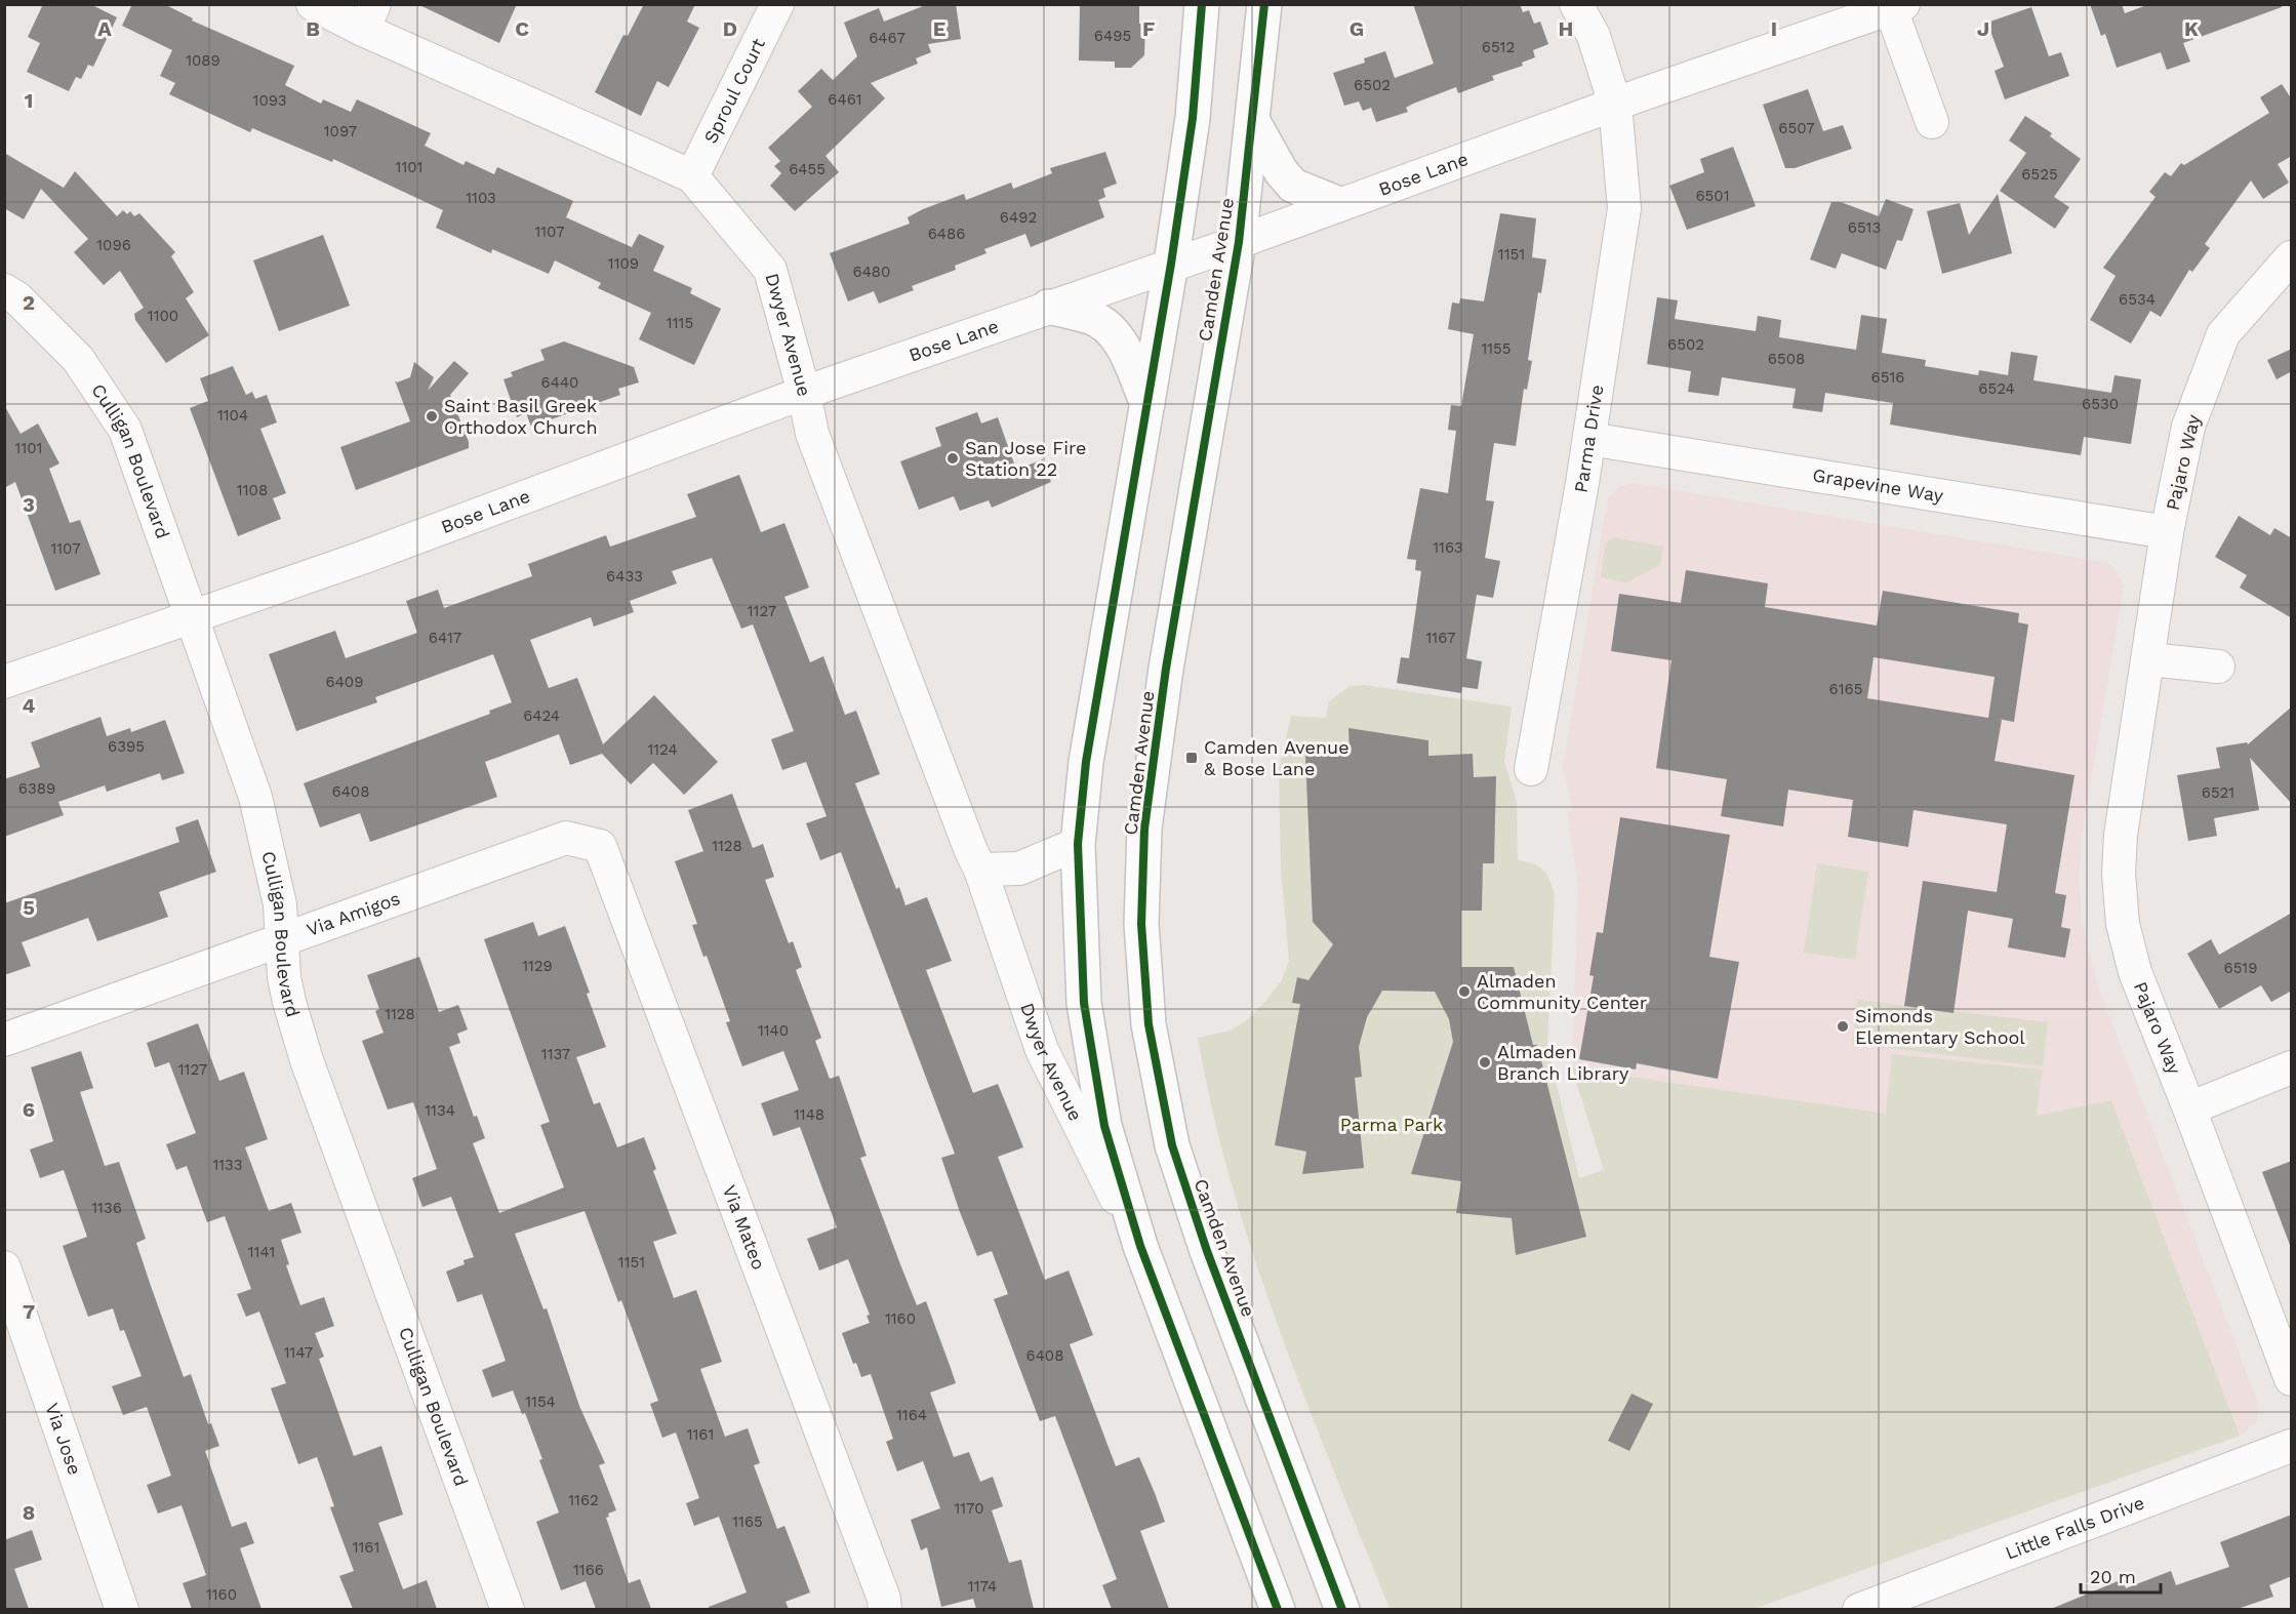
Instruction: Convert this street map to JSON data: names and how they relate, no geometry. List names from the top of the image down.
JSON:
{
  "streets": {
    "main road": ["Camden Avenue"],
    "street": [
      "Sproul Court",
      "Bose Lane",
      "Dwyer Avenue",
      "Parma Drive",
      "Culligan Boulevard",
      "Pajaro Way",
      "Grapevine Way",
      "Via Amigos",
      "Via Mateo",
      "Via Jose",
      "Little Falls Drive"
    ]
  },
  "crossings": [
    ["Sproul Court", "Dwyer Avenue"],
    ["Bose Lane", "Camden Avenue"],
    ["Bose Lane", "Dwyer Avenue"],
    ["Bose Lane", "Parma Drive"],
    ["Bose Lane", "Culligan Boulevard"],
    ["Parma Drive", "Grapevine Way"],
    ["Culligan Boulevard", "Via Amigos"],
    ["Pajaro Way", "Grapevine Way"],
    ["Via Amigos", "Via Mateo"]
  ],
  "parks": ["Parma Park"],
  "places": {
    "other": [
      "Saint Basil Greek Orthodox Church",
      "San Jose Fire Station 22",
      "Almaden Community Center",
      "Simonds Elementary School",
      "Almaden Branch Library"
    ],
    "transit": ["Camden Avenue & Bose Lane"]
  },
  "house_numbers": [
    "6495",
    "6467",
    "6512",
    "1089",
    "6502",
    "6461",
    "1093",
    "6507",
    "1097",
    "1101",
    "6455",
    "6525",
    "6501",
    "1103",
    "6492",
    "6513",
    "1107",
    "6486",
    "1096",
    "1151",
    "1109",
    "6480",
    "6534",
    "1100",
    "1115",
    "6502",
    "1155",
    "6508",
    "6516",
    "6440",
    "6524",
    "6530",
    "1104",
    "1101",
    "1108",
    "1163",
    "1107",
    "6433",
    "1127",
    "6417",
    "1167",
    "6409",
    "6165",
    "6424",
    "6395",
    "1124",
    "6389",
    "6408",
    "6521",
    "1128",
    "1129",
    "6519",
    "1128",
    "1140",
    "1137",
    "1127",
    "1134",
    "1148",
    "1133",
    "1136",
    "1141",
    "1151",
    "1160",
    "1147",
    "6408",
    "1154",
    "1164",
    "1161",
    "1162",
    "1170",
    "1165",
    "1161",
    "1166",
    "1174",
    "1160"
  ],
  "scale_bar": "20 m",
  "grid": {
    "columns": [
      "A",
      "B",
      "C",
      "D",
      "E",
      "F",
      "G",
      "H",
      "I",
      "J",
      "K"
    ],
    "rows": [
      "1",
      "2",
      "3",
      "4",
      "5",
      "6",
      "7",
      "8"
    ]
  }
}
